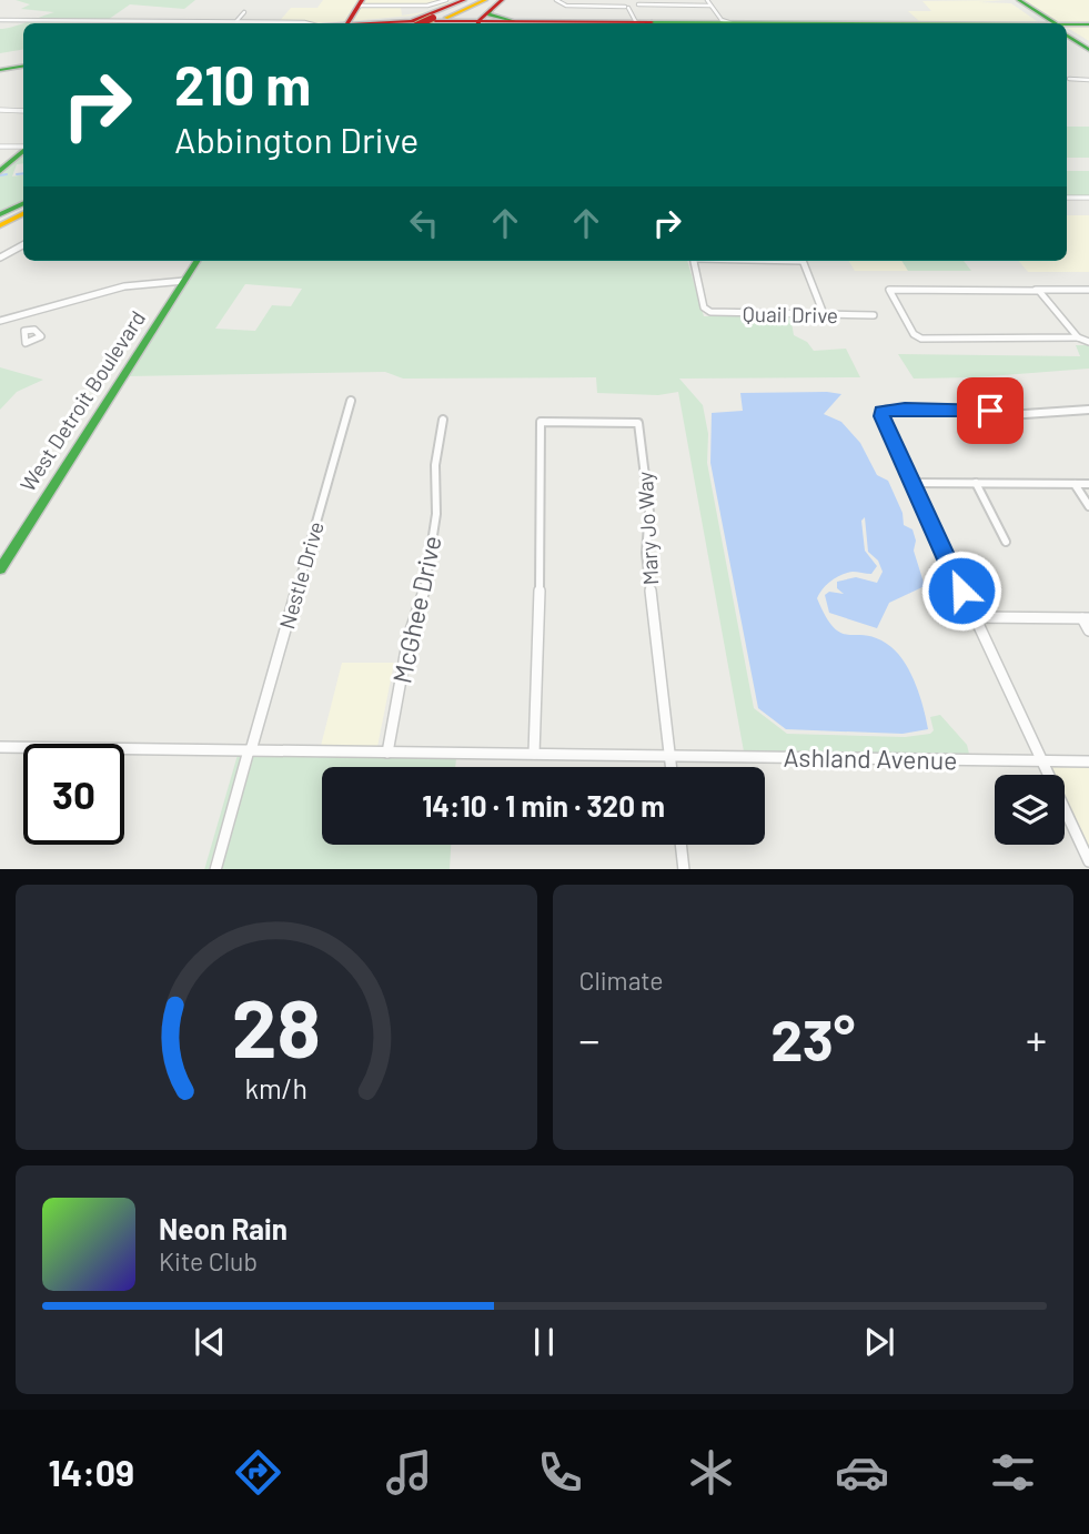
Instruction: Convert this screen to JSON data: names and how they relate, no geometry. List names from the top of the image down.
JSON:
{
  "streets": {
    "main road": ["West Detroit Boulevard"],
    "street": [
      "Quail Drive",
      "Mary Jo Way",
      "Nestle Drive",
      "McGhee Drive",
      "Ashland Avenue"
    ]
  },
  "crossings": [
    ["Mary Jo Way", "Ashland Avenue"],
    ["Nestle Drive", "Ashland Avenue"],
    ["McGhee Drive", "Ashland Avenue"]
  ],
  "page": {
    "turn": ["210 m", "Abbington Drive"],
    "limit": "30",
    "trip": "14:10 · 1 min · 320 m",
    "tile": "Climate",
    "heat": ["−", "23°", "+"],
    "song": ["Neon Rain", "Kite Club"],
    "tabs": "14:09",
    "gauge": ["28", "km/h"]
  }
}
